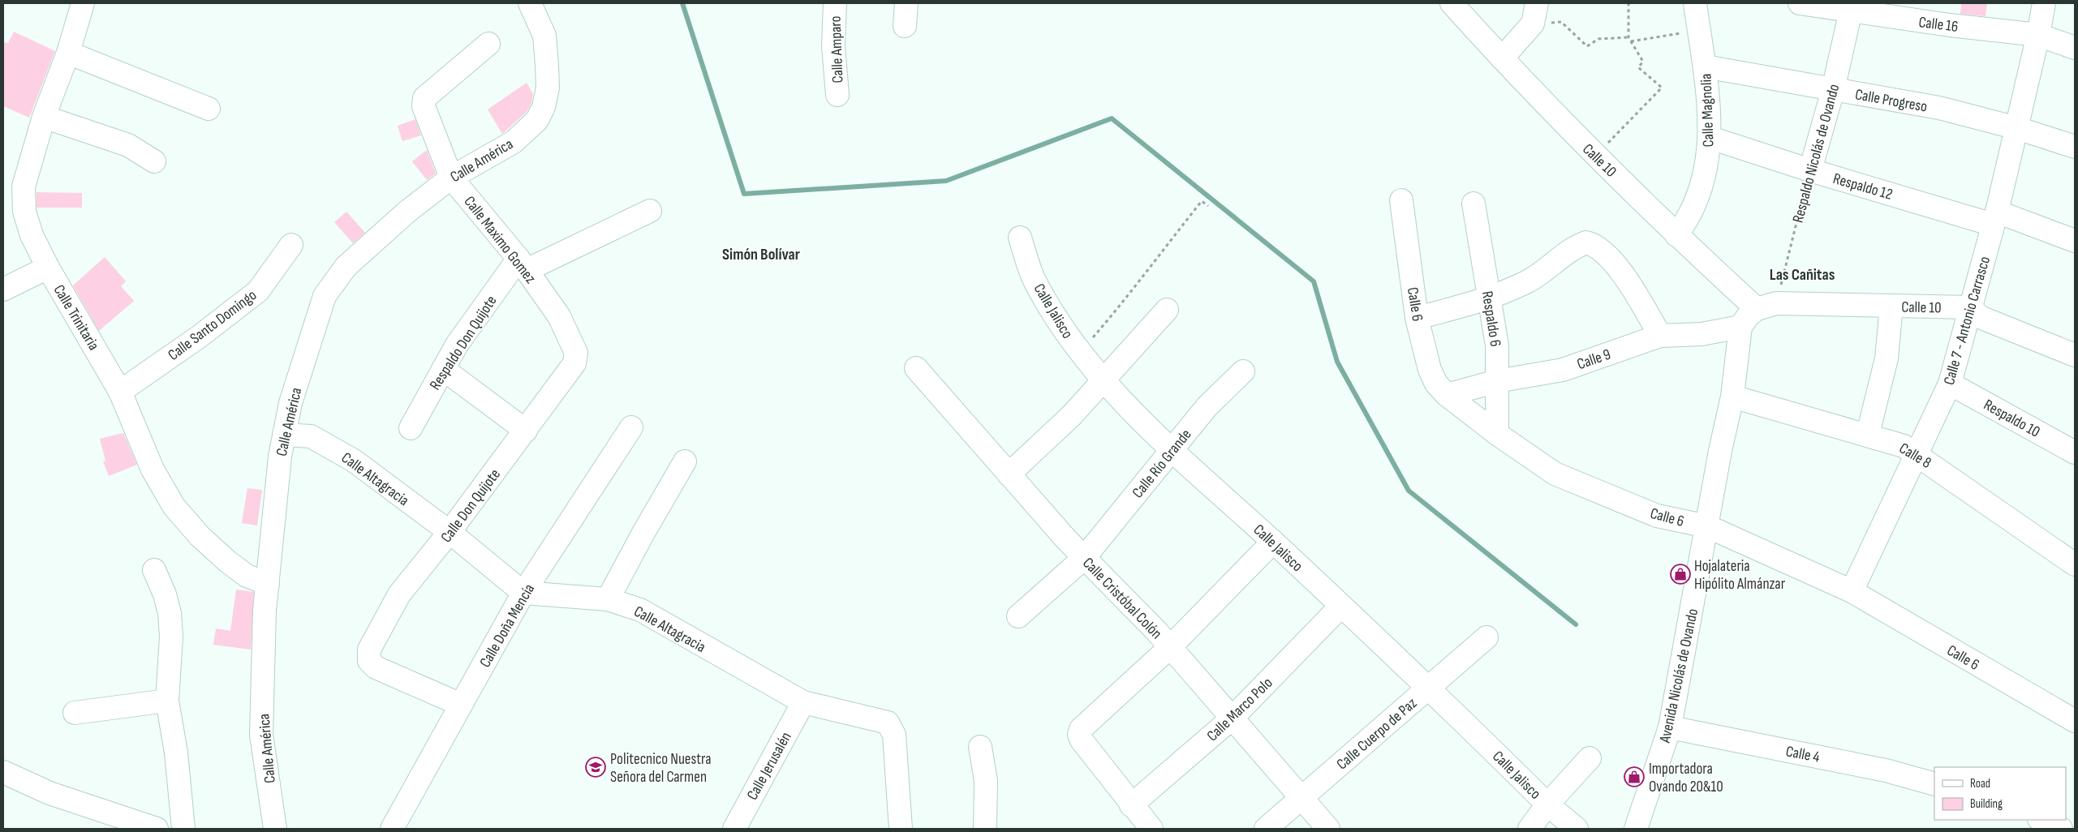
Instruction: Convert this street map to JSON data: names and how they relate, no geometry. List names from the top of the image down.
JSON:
{
  "streets": {
    "street": [
      "Calle 16",
      "Calle Amparo",
      "Calle Progreso",
      "Calle Magnolia",
      "Respaldo Nicolás de Ovando",
      "Calle América",
      "Calle 10",
      "Respaldo 12",
      "Calle Maximo Gomez",
      "Calle 6",
      "Calle Jalisco",
      "Calle Trinitaria",
      "Respaldo 6",
      "Calle 7 - Antonio Carrasco",
      "Calle Santo Domingo",
      "Respaldo Don Quijote",
      "Calle 9",
      "Respaldo 10",
      "Calle 8",
      "Calle Río Grande",
      "Calle Altagracia",
      "Calle Don Quijote",
      "Calle Cristóbal Colón",
      "Calle Doña Mencía",
      "Avenida Nicolás de Ovando",
      "Calle Marco Polo",
      "Calle Cuerpo de Paz",
      "Calle 4",
      "Calle Jerusalén"
    ]
  },
  "crossings": [
    ["Calle 16", "Respaldo Nicolás de Ovando"],
    ["Calle 16", "Calle 7 - Antonio Carrasco"],
    ["Calle Progreso", "Calle Magnolia"],
    ["Calle Progreso", "Respaldo Nicolás de Ovando"],
    ["Calle Progreso", "Calle 7 - Antonio Carrasco"],
    ["Calle Magnolia", "Calle 10"],
    ["Calle Magnolia", "Respaldo 12"],
    ["Respaldo Nicolás de Ovando", "Calle 10"],
    ["Respaldo Nicolás de Ovando", "Respaldo 12"],
    ["Calle América", "Calle Maximo Gomez"],
    ["Calle América", "Calle Trinitaria"],
    ["Calle América", "Calle Altagracia"],
    ["Calle 10", "Calle 7 - Antonio Carrasco"],
    ["Respaldo 12", "Calle 7 - Antonio Carrasco"],
    ["Calle Maximo Gomez", "Respaldo Don Quijote"],
    ["Calle Maximo Gomez", "Calle Don Quijote"],
    ["Calle 6", "Respaldo 6"],
    ["Calle 6", "Calle 7 - Antonio Carrasco"],
    ["Calle 6", "Calle 9"],
    ["Calle 6", "Avenida Nicolás de Ovando"],
    ["Calle Jalisco", "Calle Río Grande"],
    ["Calle Jalisco", "Calle Marco Polo"],
    ["Calle Jalisco", "Calle Cuerpo de Paz"],
    ["Calle Trinitaria", "Calle Santo Domingo"],
    ["Respaldo 6", "Calle 9"],
    ["Calle 7 - Antonio Carrasco", "Respaldo 10"],
    ["Calle 7 - Antonio Carrasco", "Calle 8"],
    ["Calle 9", "Avenida Nicolás de Ovando"],
    ["Calle 8", "Avenida Nicolás de Ovando"],
    ["Calle Río Grande", "Calle Cristóbal Colón"],
    ["Calle Altagracia", "Calle Don Quijote"],
    ["Calle Altagracia", "Calle Doña Mencía"],
    ["Calle Altagracia", "Calle Jerusalén"],
    ["Calle Don Quijote", "Calle Doña Mencía"],
    ["Calle Cristóbal Colón", "Calle Marco Polo"],
    ["Calle Cristóbal Colón", "Calle Cuerpo de Paz"],
    ["Avenida Nicolás de Ovando", "Calle 4"]
  ],
  "districts": ["Simón Bolívar", "Las Cañitas"],
  "places": {
    "shop": ["Hojalateria Hipólito Almánzar", "Importadora Ovando 20&10"],
    "school or university": ["Politecnico Nuestra Señora del Carmen"]
  },
  "legend": ["Road", "Building"]
}
